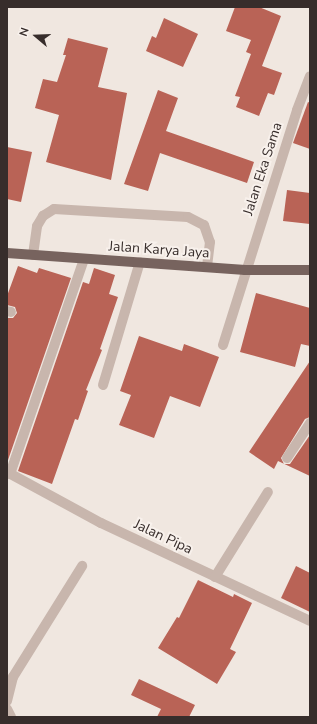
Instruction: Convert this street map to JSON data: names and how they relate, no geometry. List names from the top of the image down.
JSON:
{
  "streets": {
    "main road": ["Jalan Karya Jaya"],
    "street": ["Jalan Eka Sama", "Jalan Pipa"]
  },
  "crossings": [
    ["Jalan Eka Sama", "Jalan Karya Jaya"]
  ],
  "north": "left"
}
